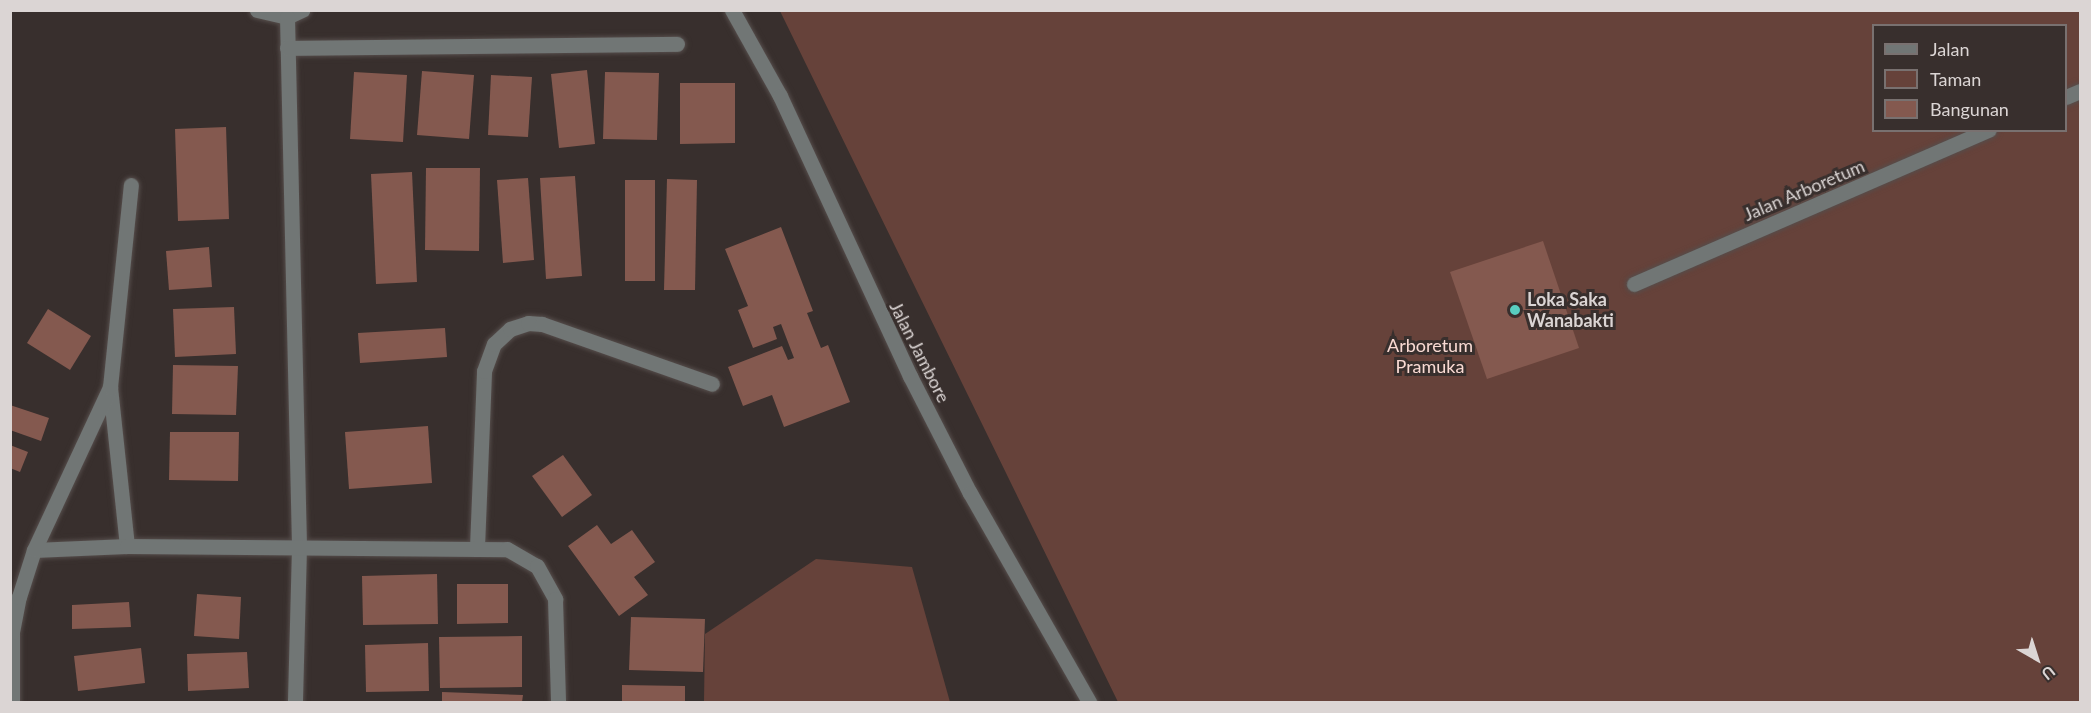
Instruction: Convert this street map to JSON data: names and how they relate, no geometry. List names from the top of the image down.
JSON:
{
  "streets": {
    "street": ["Jalan Arboretum", "Jalan Jambore"]
  },
  "parks": ["Arboretum Pramuka"],
  "places": ["Loka Saka Wanabakti"],
  "legend": ["Jalan", "Taman", "Bangunan"],
  "north": "bottom right"
}
